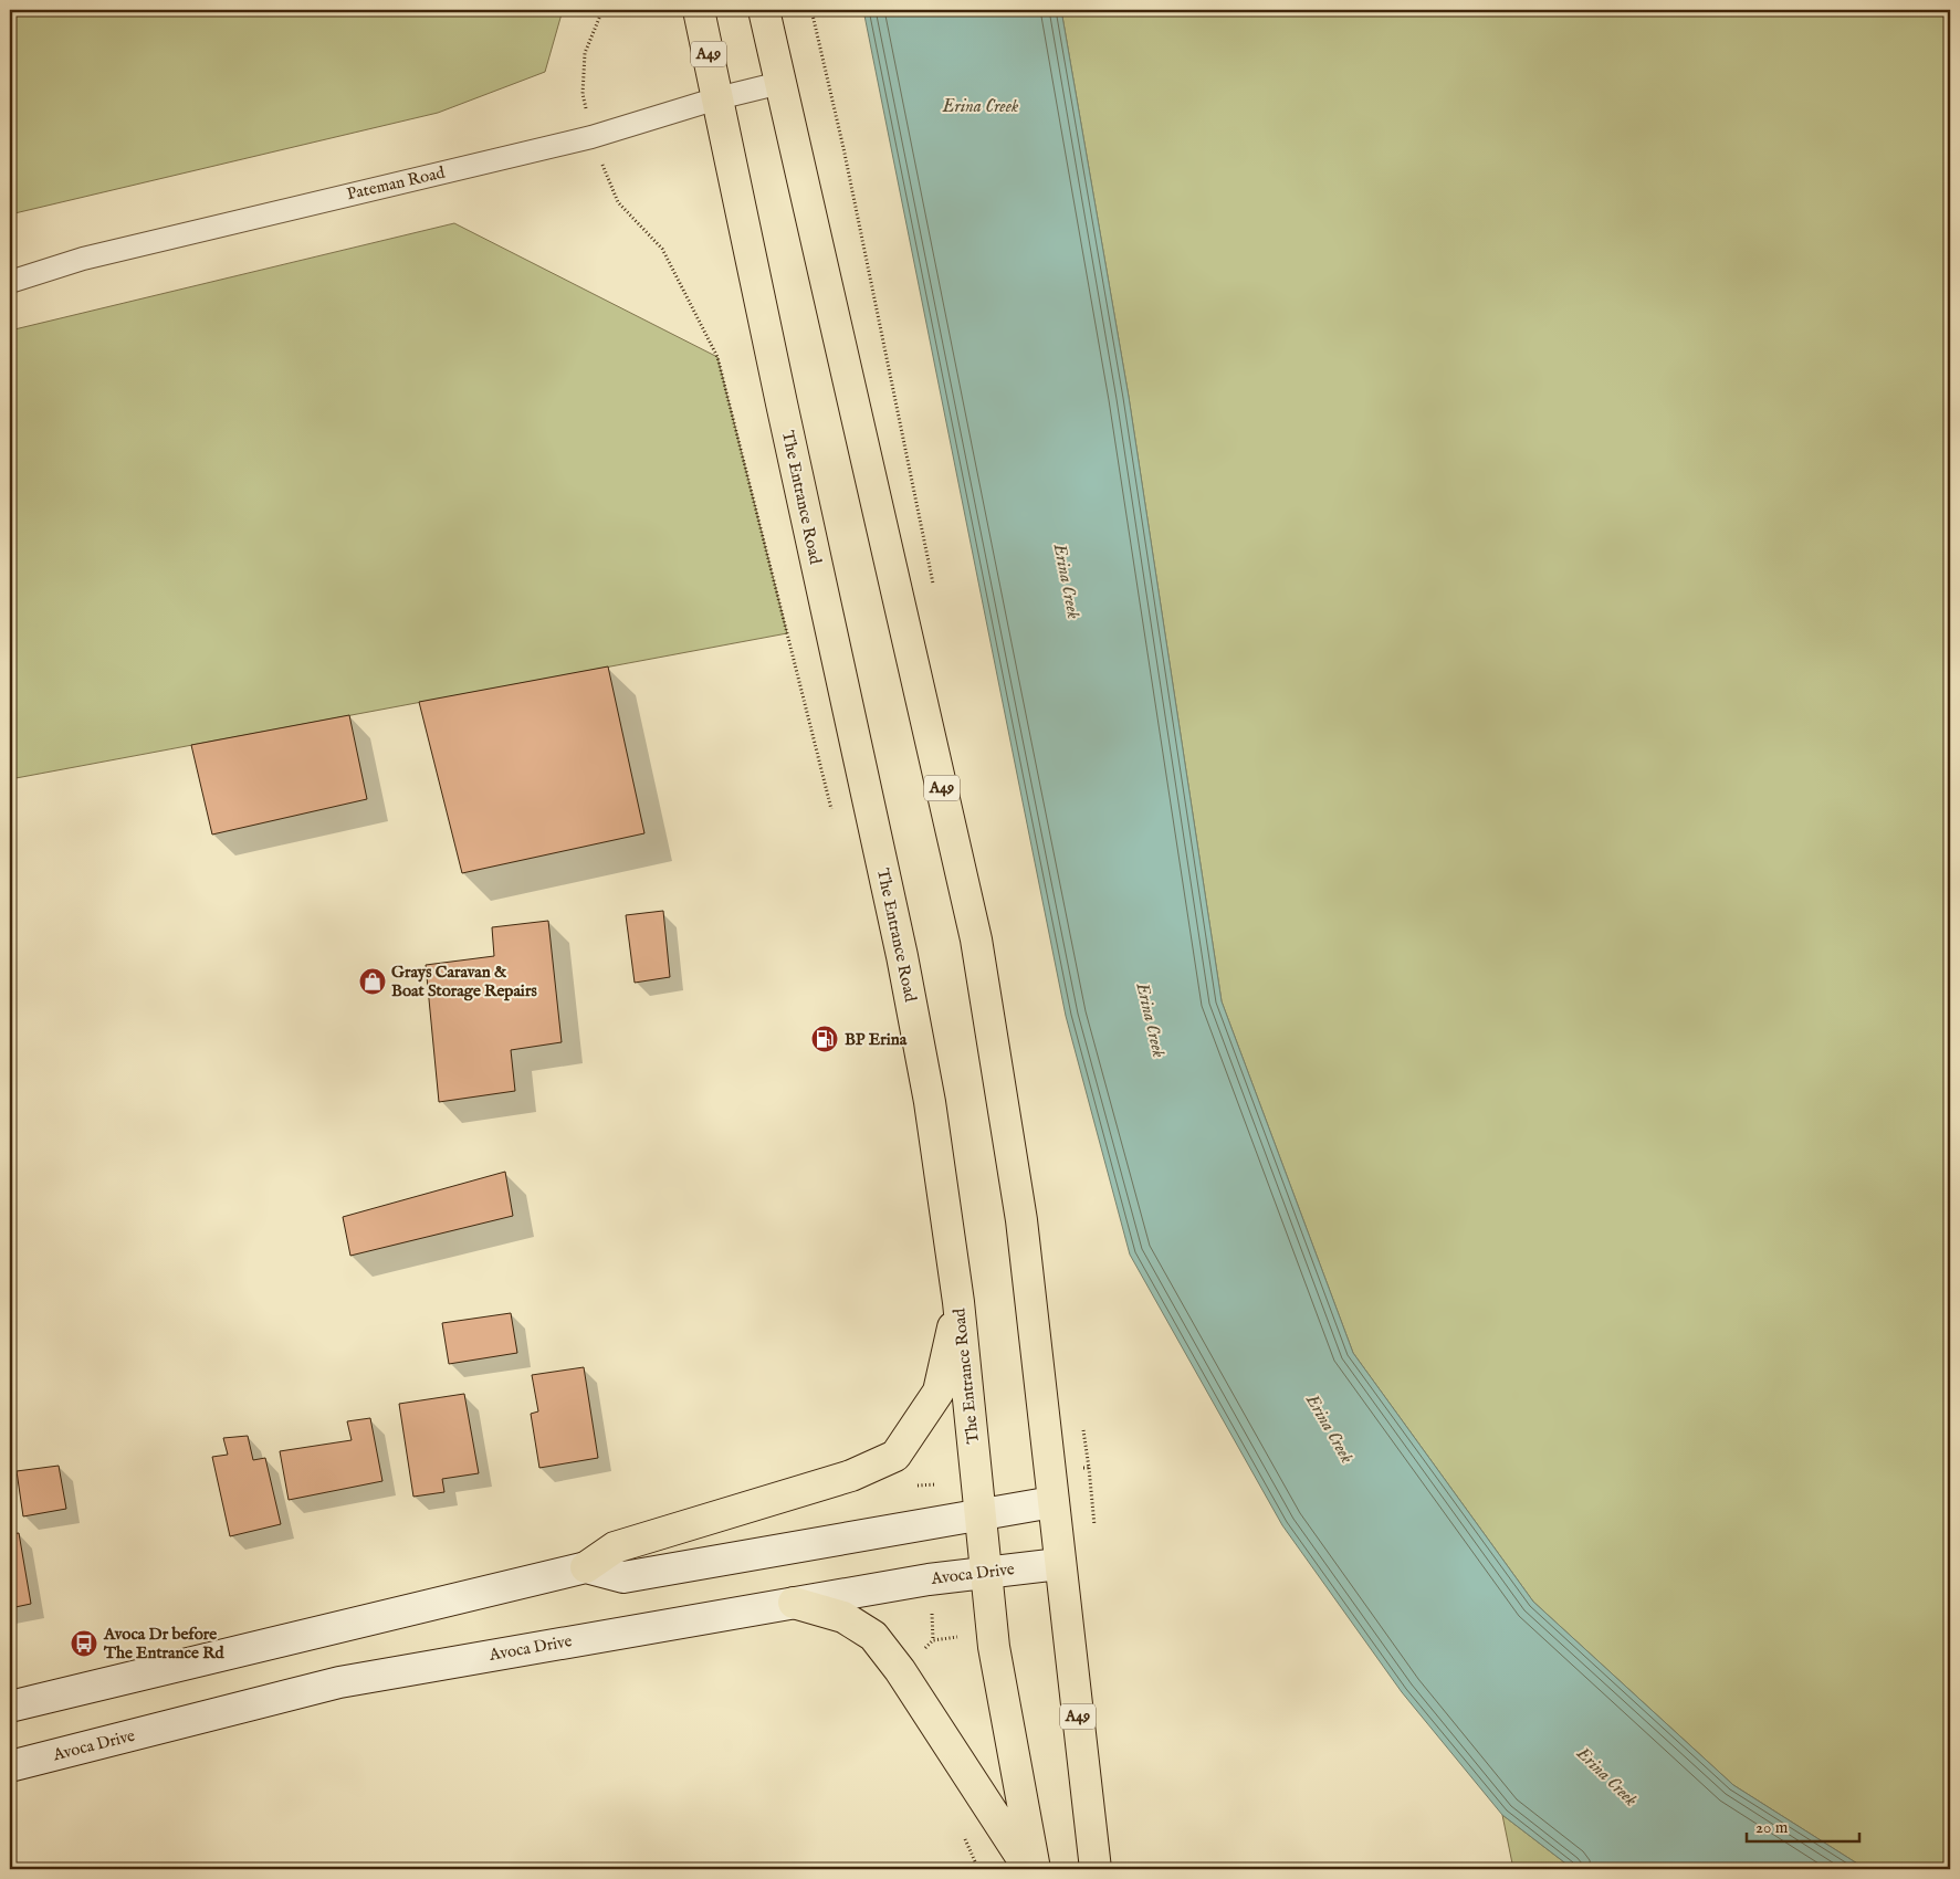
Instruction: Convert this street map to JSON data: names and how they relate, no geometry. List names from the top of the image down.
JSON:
{
  "streets": {
    "highway": ["A49", "The Entrance Road"],
    "main road": ["Avoca Drive"],
    "lane": ["Pateman Road"]
  },
  "crossings": [
    ["A49", "Pateman Road"],
    ["A49", "Avoca Drive"],
    ["Pateman Road", "The Entrance Road"],
    ["The Entrance Road", "Avoca Drive"]
  ],
  "water": ["Erina Creek"],
  "places": {
    "shop": ["Grays Caravan & Boat Storage Repairs"],
    "fuel station": ["BP Erina"],
    "bus stop": ["Avoca Dr before The Entrance Rd"]
  },
  "scale_bar": "20 m"
}
